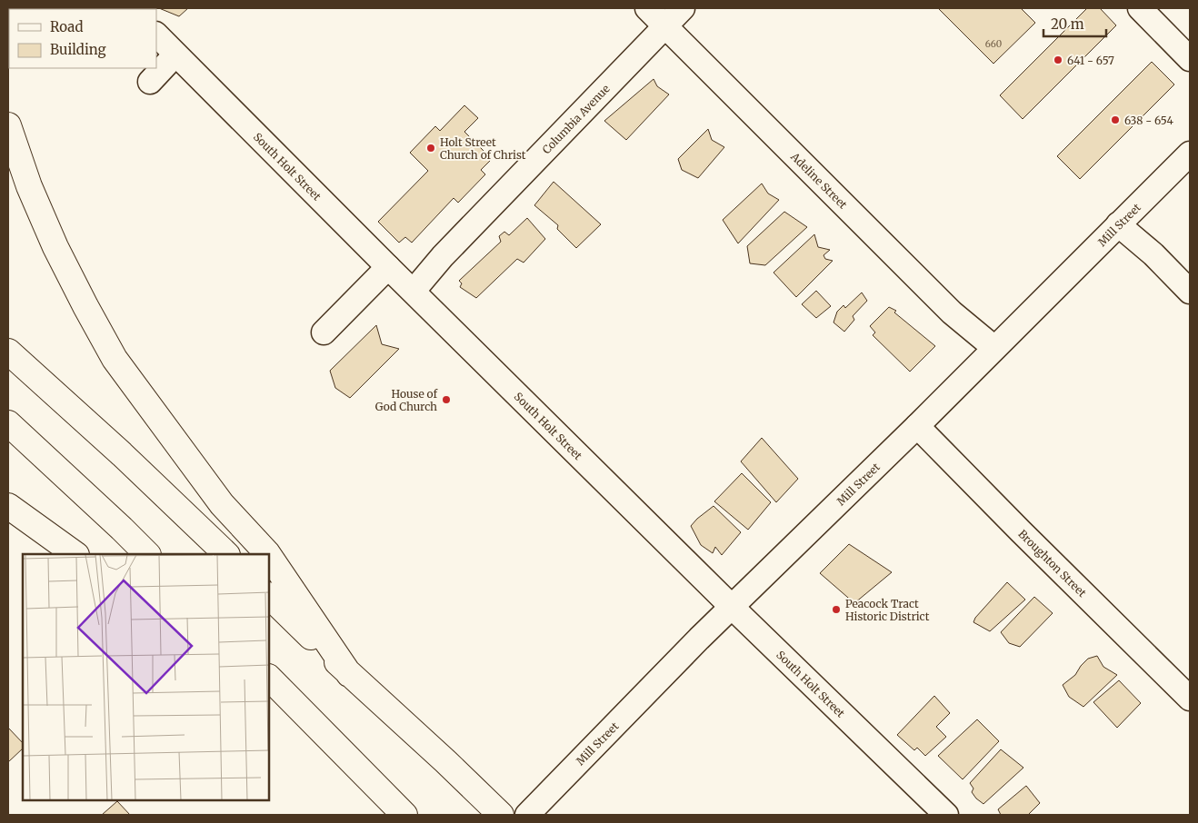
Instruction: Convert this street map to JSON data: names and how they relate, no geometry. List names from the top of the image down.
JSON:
{
  "streets": {
    "street": [
      "Columbia Avenue",
      "South Holt Street",
      "Adeline Street",
      "Mill Street",
      "Broughton Street"
    ]
  },
  "crossings": [
    ["Columbia Avenue", "South Holt Street"],
    ["Columbia Avenue", "Adeline Street"],
    ["South Holt Street", "Mill Street"],
    ["Adeline Street", "Mill Street"],
    ["Mill Street", "Broughton Street"]
  ],
  "places": [
    "641 - 657",
    "638 - 654",
    "Holt Street Church of Christ",
    "House of God Church",
    "Peacock Tract Historic District"
  ],
  "house_numbers": ["660"],
  "legend": ["Road", "Building"],
  "scale_bar": "20 m"
}
